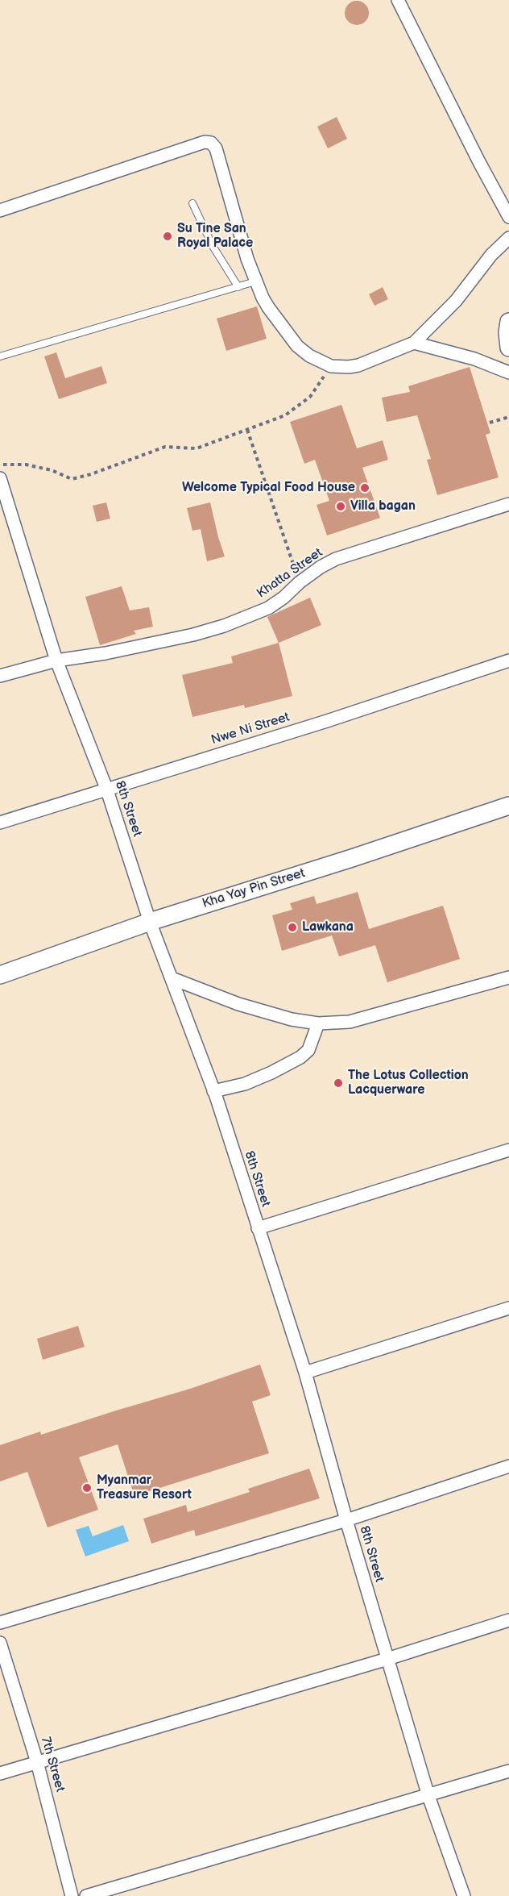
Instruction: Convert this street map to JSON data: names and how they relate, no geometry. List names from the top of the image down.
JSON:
{
  "streets": {
    "street": [
      "Khatta Street",
      "Nwe Ni Street",
      "8th Street",
      "Kha Yay Pin Street",
      "7th Street"
    ]
  },
  "crossings": [
    ["Khatta Street", "8th Street"],
    ["Nwe Ni Street", "8th Street"],
    ["8th Street", "Kha Yay Pin Street"]
  ],
  "places": [
    "Su Tine San Royal Palace",
    "Welcome Typical Food House",
    "Villa bagan",
    "Lawkana",
    "The Lotus Collection Lacquerware",
    "Myanmar Treasure Resort"
  ]
}
